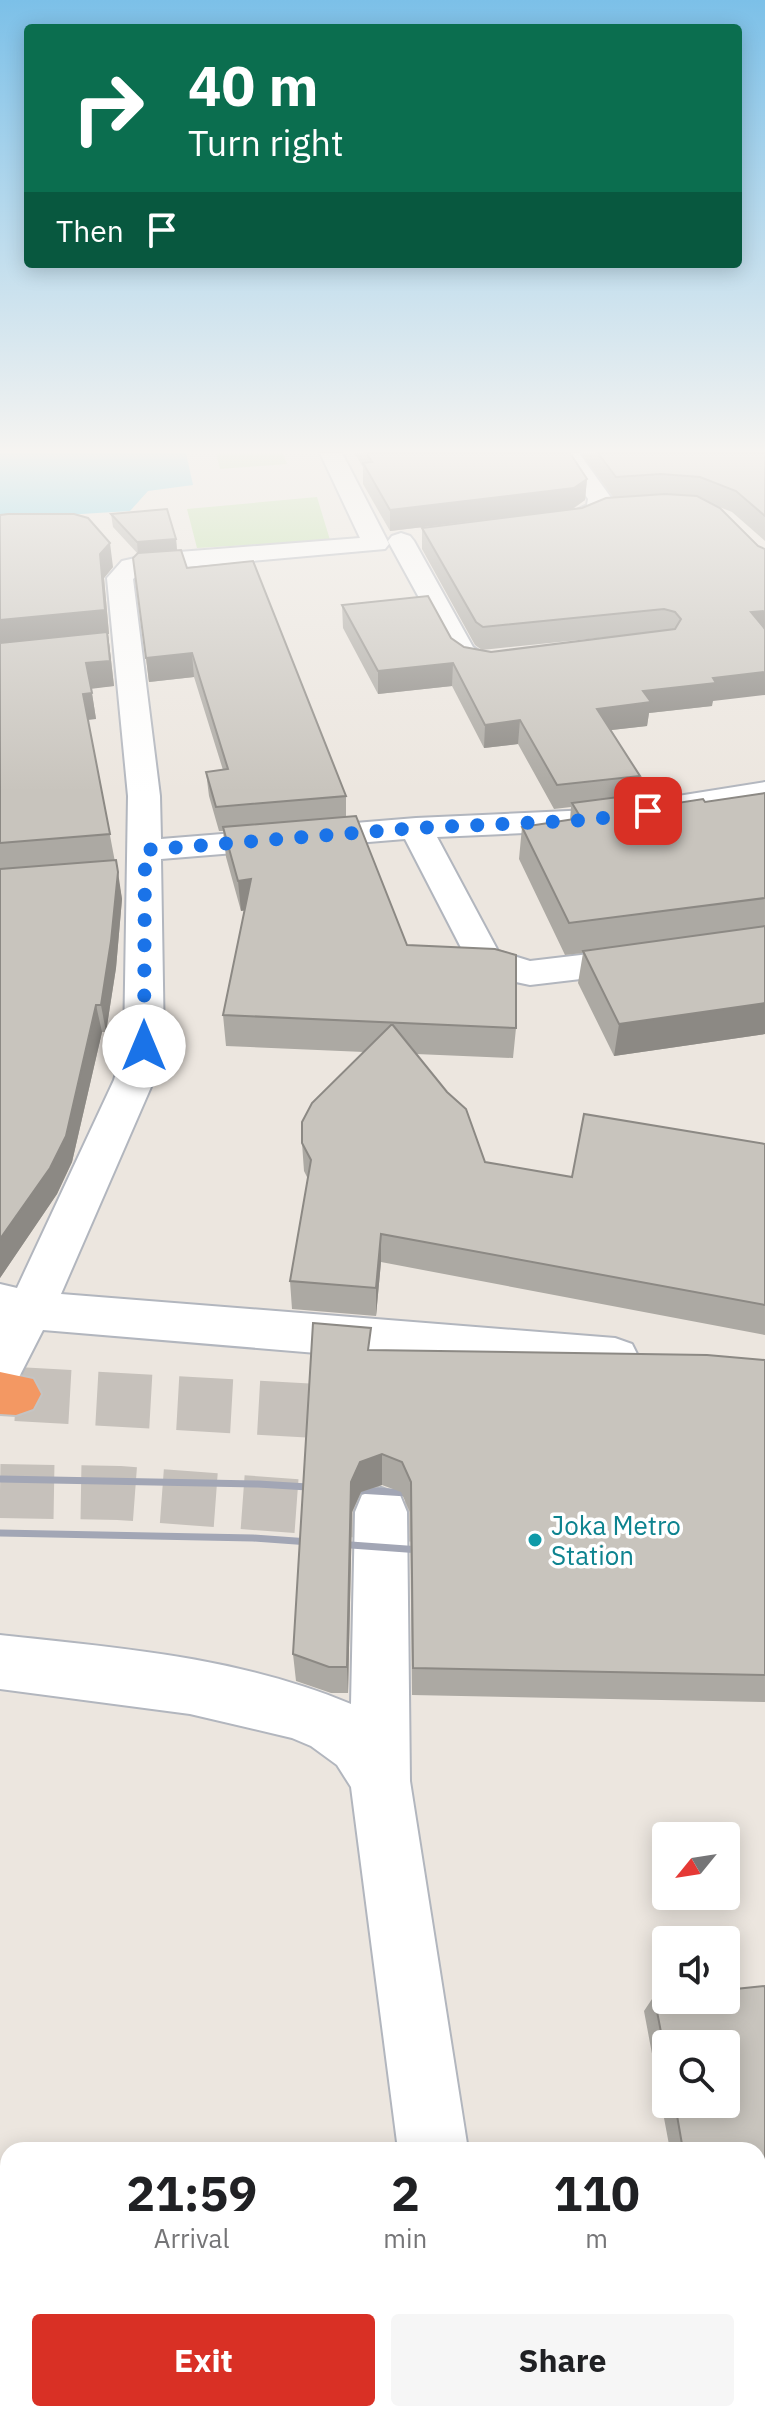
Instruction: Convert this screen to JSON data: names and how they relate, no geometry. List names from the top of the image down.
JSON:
{
  "places": ["Joka Metro Station"],
  "north": "bottom left",
  "page": {
    "turn": ["40 m", "Turn right"],
    "then": "Then",
    "eta": [
      "21:59",
      "Arrival",
      "2",
      "min",
      "110",
      "m"
    ],
    "buttons": ["Exit", "Share"]
  }
}
